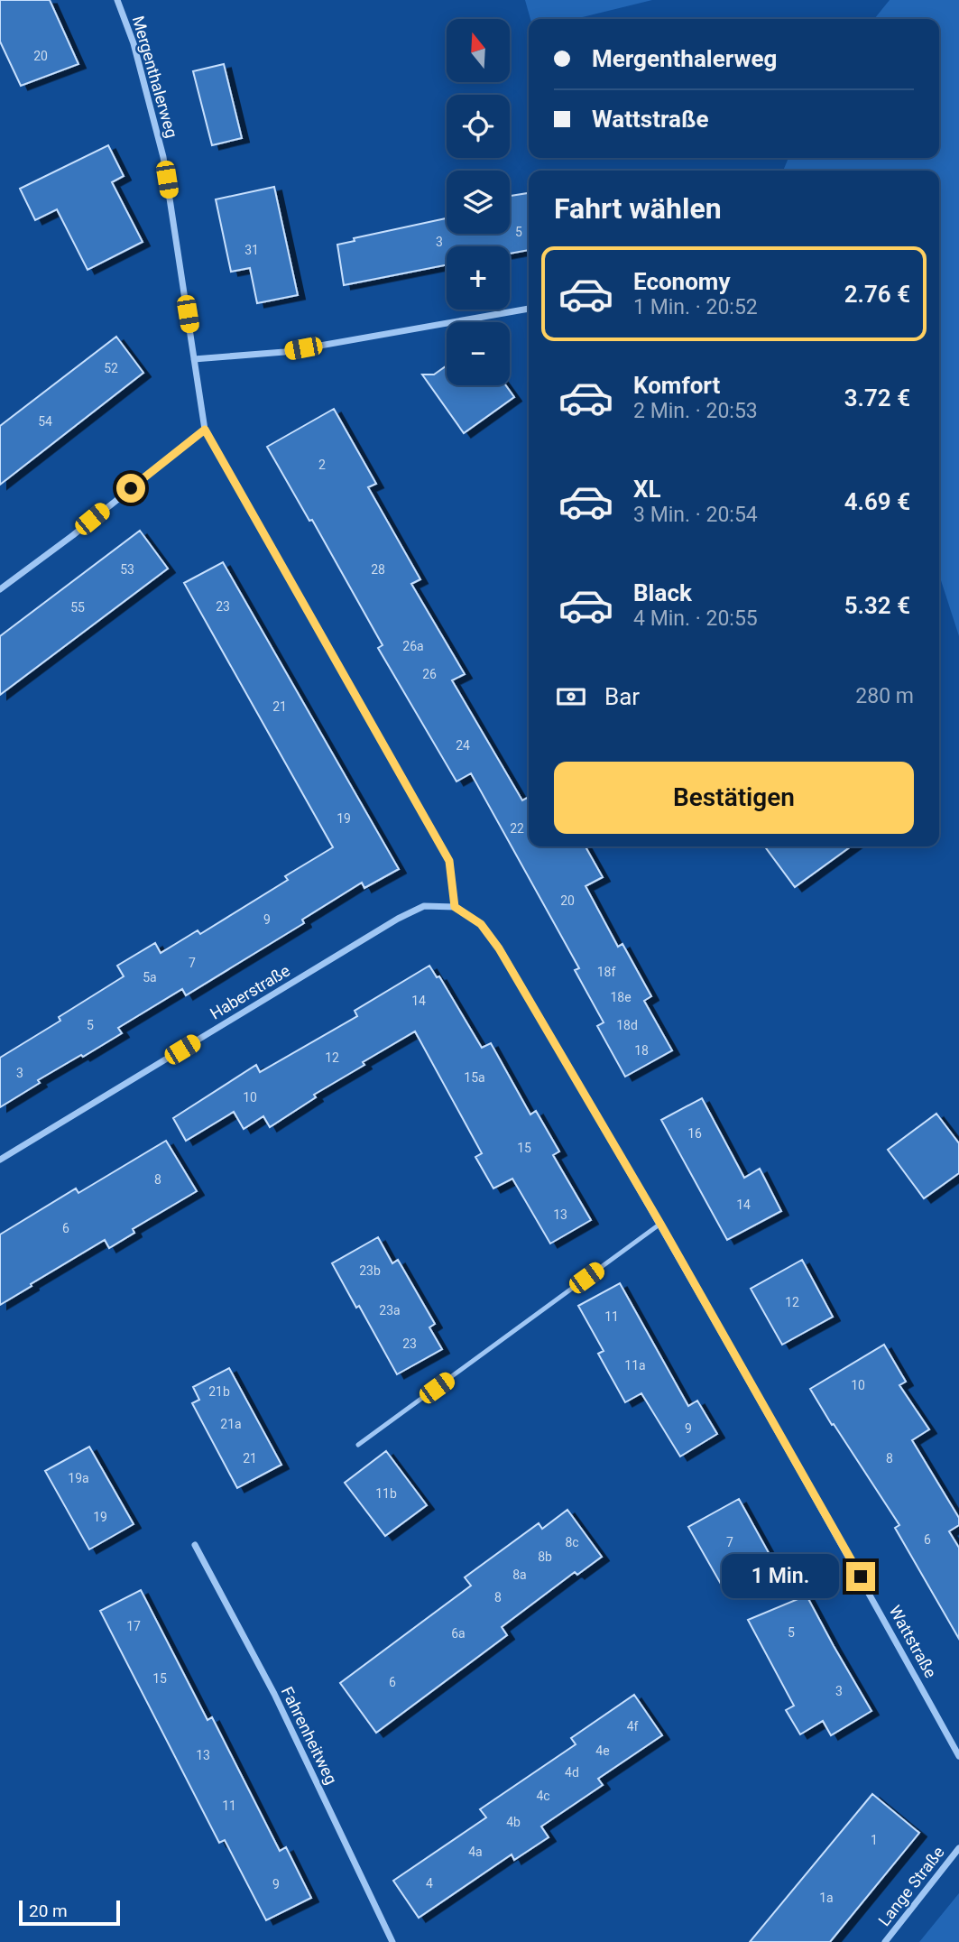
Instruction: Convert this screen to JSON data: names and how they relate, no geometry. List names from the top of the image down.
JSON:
{
  "streets": {
    "street": [
      "Mergenthalerweg",
      "Haberstraße",
      "Wattstraße",
      "Fahrenheitweg",
      "Lange Straße"
    ]
  },
  "crossings": [
    ["Haberstraße", "Wattstraße"]
  ],
  "house_numbers": [
    "20",
    "5",
    "3",
    "31",
    "52",
    "54",
    "2",
    "53",
    "28",
    "23",
    "55",
    "26a",
    "26",
    "21",
    "24",
    "19",
    "22",
    "20",
    "9",
    "7",
    "18f",
    "5a",
    "18e",
    "14",
    "5",
    "18d",
    "18",
    "12",
    "3",
    "15a",
    "10",
    "16",
    "15",
    "8",
    "14",
    "13",
    "6",
    "23b",
    "12",
    "23a",
    "11",
    "23",
    "11a",
    "10",
    "21b",
    "21a",
    "9",
    "21",
    "8",
    "19a",
    "11b",
    "19",
    "6",
    "8c",
    "7",
    "8b",
    "8a",
    "8",
    "17",
    "5",
    "6a",
    "15",
    "6",
    "3",
    "4f",
    "4e",
    "13",
    "4d",
    "4c",
    "11",
    "4b",
    "1",
    "4a",
    "4",
    "9",
    "1a"
  ],
  "scale_bar": "20 m",
  "north": "top",
  "page": {
    "map_buttons": ["+", "−"],
    "banner": ["Mergenthalerweg", "Wattstraße"],
    "heading": "Fahrt wählen",
    "list": [
      {
        "name": "Economy",
        "note": "1 Min. · 20:52",
        "value": "2.76 €"
      },
      {
        "name": "Komfort",
        "note": "2 Min. · 20:53",
        "value": "3.72 €"
      },
      {
        "name": "XL",
        "note": "3 Min. · 20:54",
        "value": "4.69 €"
      },
      {
        "name": "Black",
        "note": "4 Min. · 20:55",
        "value": "5.32 €"
      }
    ],
    "pay": ["Bar", "280 m"],
    "buttons": "Bestätigen",
    "bubble": "1 Min.",
    "scale": "20 m"
  }
}
